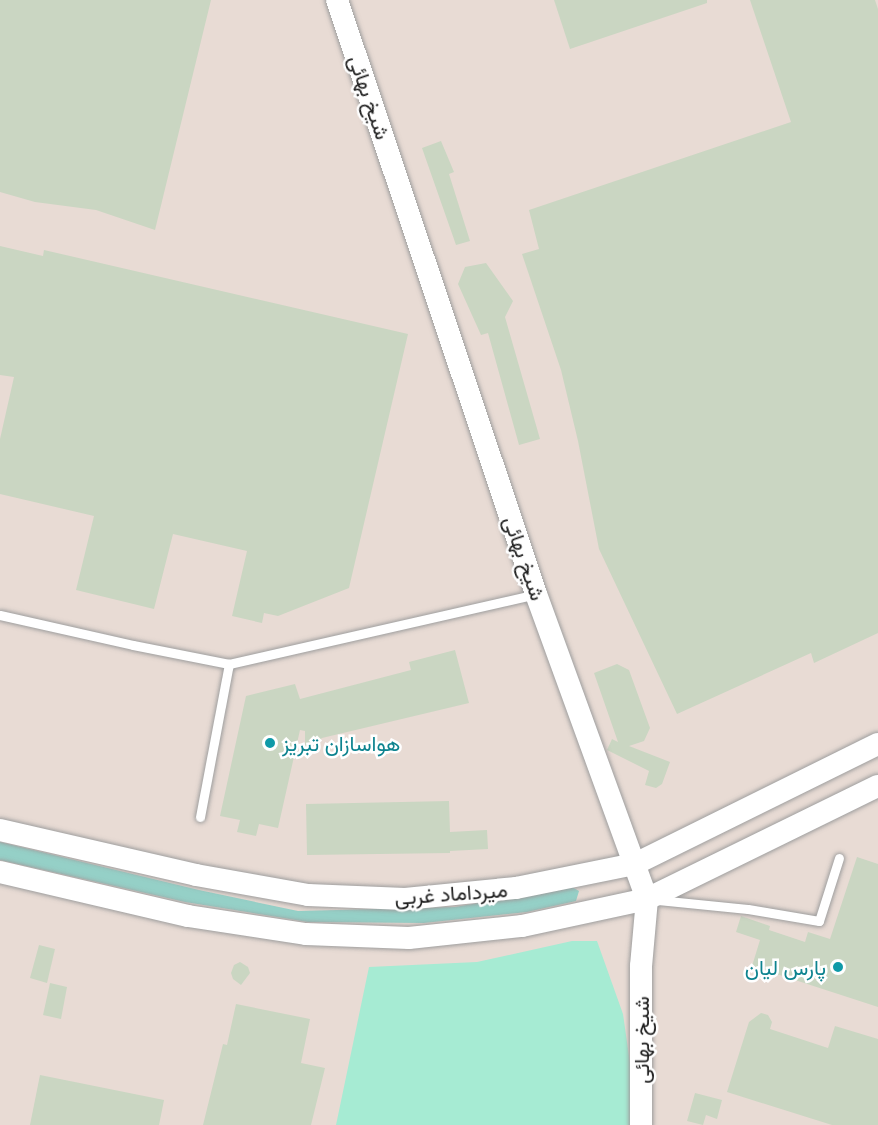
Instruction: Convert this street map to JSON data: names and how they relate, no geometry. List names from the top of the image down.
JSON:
{
  "streets": {
    "street": ["شیخ بهائی", "میرداماد غربی"]
  },
  "crossings": [
    ["شیخ بهائی", "میرداماد غربی"]
  ],
  "places": ["هواسازان تبریز", "پارس لیان"]
}
